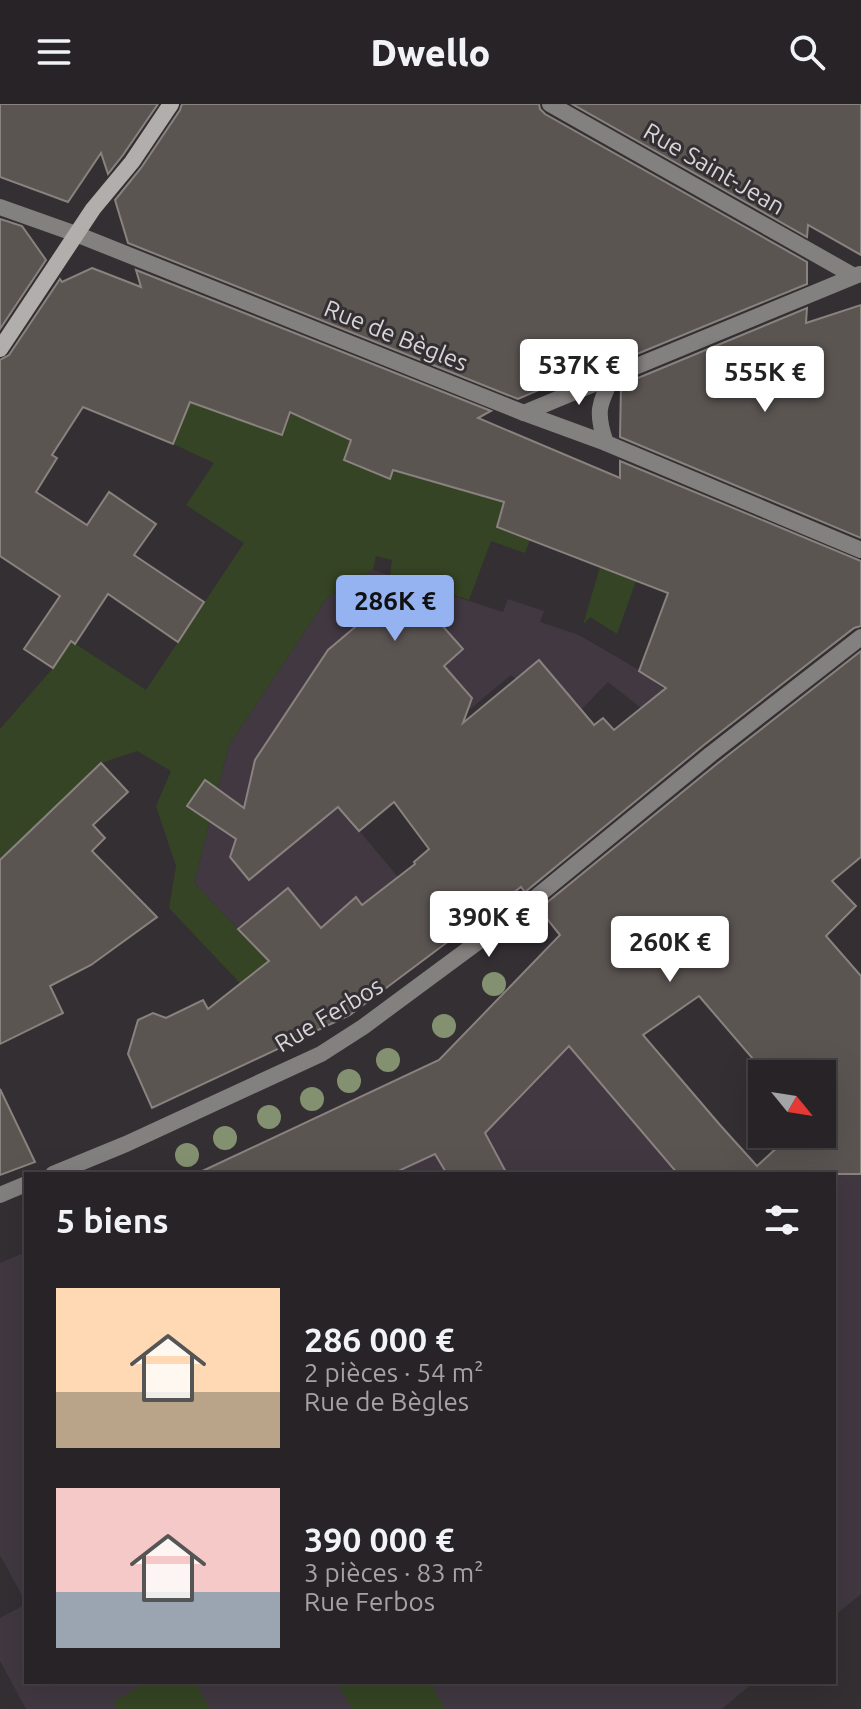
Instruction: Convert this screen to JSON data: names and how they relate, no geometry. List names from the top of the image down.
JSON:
{
  "streets": {
    "street": ["Rue Saint-Jean", "Rue de Bègles", "Rue Ferbos"]
  },
  "north": "bottom right",
  "page": {
    "header": "Dwello",
    "price": [
      "537K €",
      "555K €",
      "286K €",
      "390K €",
      "260K €"
    ],
    "heading": "5 biens",
    "list": [
      {
        "name": "286 000 €",
        "note": "2 pièces · 54 m² · Rue de Bègles"
      },
      {
        "name": "390 000 €",
        "note": "3 pièces · 83 m² · Rue Ferbos"
      }
    ]
  }
}
